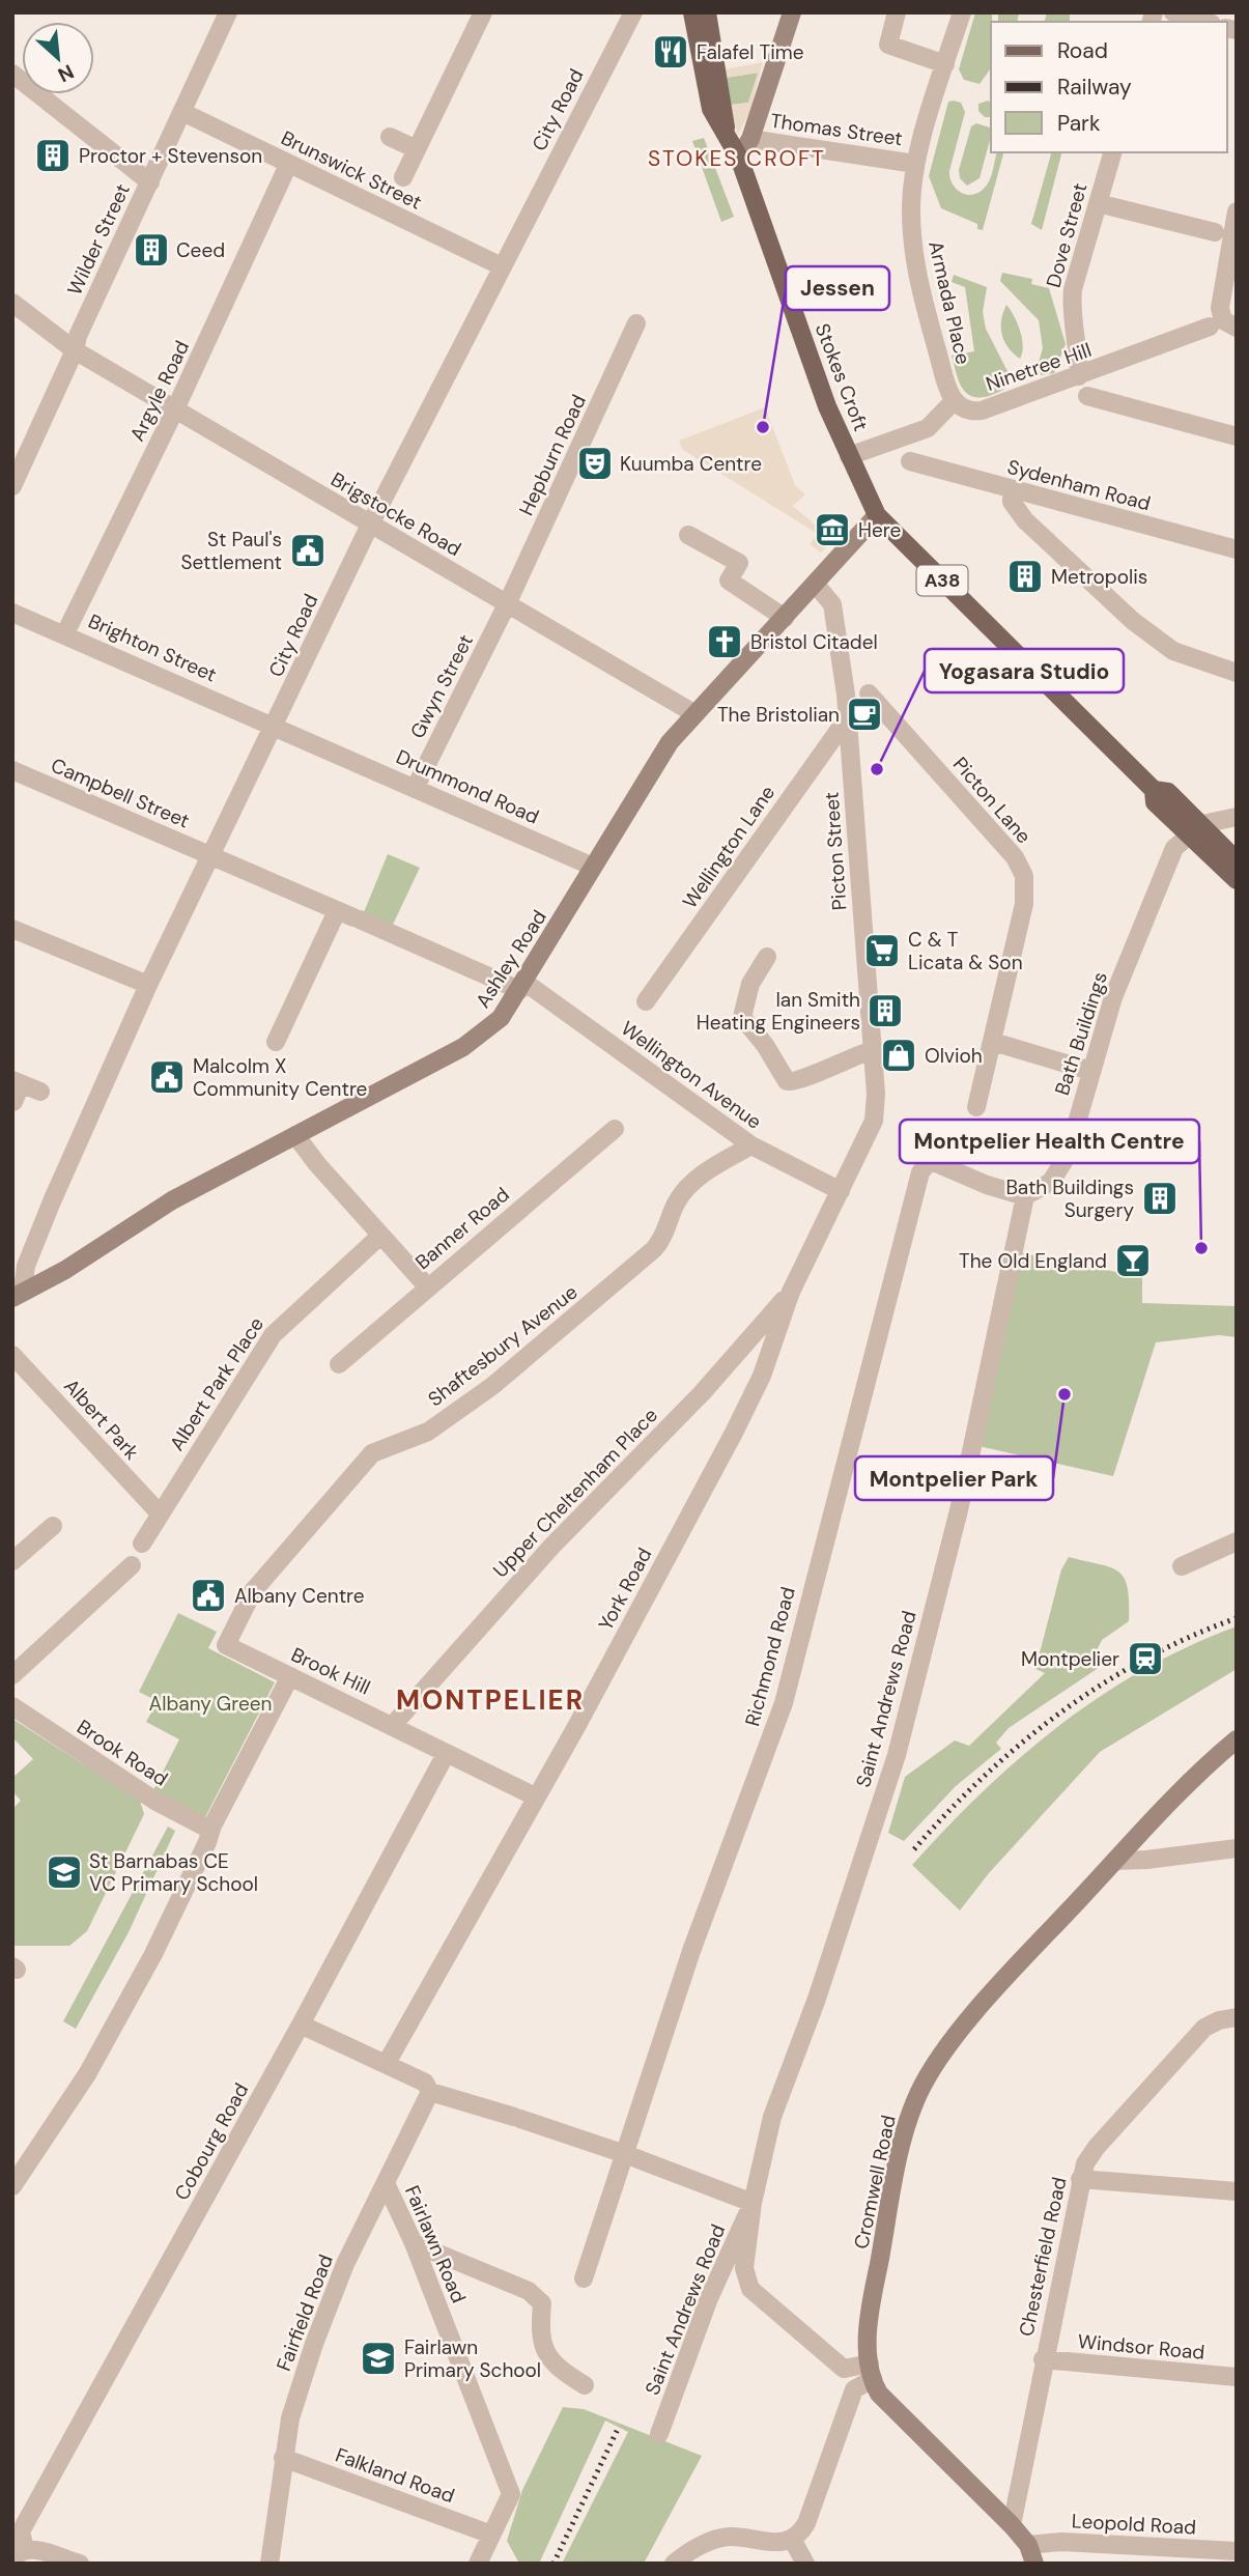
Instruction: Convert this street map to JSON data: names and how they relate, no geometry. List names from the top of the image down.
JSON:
{
  "streets": {
    "main road": [
      "Stokes Croft",
      "A38",
      "Ashley Road",
      "Cromwell Road"
    ],
    "street": [
      "City Road",
      "Thomas Street",
      "Brunswick Street",
      "Dove Street",
      "Wilder Street",
      "Armada Place",
      "Ninetree Hill",
      "Argyle Road",
      "Hepburn Road",
      "Sydenham Road",
      "Brigstocke Road",
      "Brighton Street",
      "Gwyn Street",
      "Drummond Road",
      "Campbell Street",
      "Picton Lane",
      "Wellington Lane",
      "Picton Street",
      "Bath Buildings",
      "Wellington Avenue",
      "Banner Road",
      "Shaftesbury Avenue",
      "Albert Park Place",
      "Albert Park",
      "Upper Cheltenham Place",
      "York Road",
      "Richmond Road",
      "Brook Hill",
      "Saint Andrews Road",
      "Brook Road",
      "Cobourg Road",
      "Fairlawn Road",
      "Chesterfield Road",
      "Fairfield Road",
      "Windsor Road",
      "Falkland Road",
      "Leopold Road"
    ]
  },
  "crossings": [
    ["City Road", "Brunswick Street"],
    ["City Road", "Brigstocke Road"],
    ["City Road", "Brighton Street"],
    ["City Road", "Campbell Street"],
    ["City Road", "Ashley Road"],
    ["Thomas Street", "Armada Place"],
    ["Brunswick Street", "Wilder Street"],
    ["Brunswick Street", "Argyle Road"],
    ["Dove Street", "Ninetree Hill"],
    ["Wilder Street", "Brigstocke Road"],
    ["Armada Place", "Ninetree Hill"],
    ["Stokes Croft", "A38"],
    ["Stokes Croft", "Ashley Road"],
    ["Argyle Road", "Brigstocke Road"],
    ["Argyle Road", "Brighton Street"],
    ["Hepburn Road", "Brigstocke Road"],
    ["Hepburn Road", "Gwyn Street"],
    ["Brigstocke Road", "Gwyn Street"],
    ["Brigstocke Road", "Ashley Road"],
    ["A38", "Ashley Road"],
    ["A38", "Bath Buildings"],
    ["Brighton Street", "Drummond Road"],
    ["Gwyn Street", "Drummond Road"],
    ["Drummond Road", "Ashley Road"],
    ["Campbell Street", "Wellington Avenue"],
    ["Wellington Lane", "Picton Street"],
    ["Picton Street", "Ashley Road"],
    ["Picton Street", "York Road"],
    ["Ashley Road", "Wellington Avenue"],
    ["Bath Buildings", "Richmond Road"],
    ["Bath Buildings", "Saint Andrews Road"],
    ["Wellington Avenue", "Shaftesbury Avenue"],
    ["Wellington Avenue", "York Road"],
    ["Shaftesbury Avenue", "Brook Hill"],
    ["Albert Park Place", "Albert Park"],
    ["Upper Cheltenham Place", "York Road"],
    ["Upper Cheltenham Place", "Brook Hill"],
    ["York Road", "Brook Hill"],
    ["Richmond Road", "Saint Andrews Road"],
    ["Brook Hill", "Cobourg Road"],
    ["Saint Andrews Road", "Cromwell Road"],
    ["Fairlawn Road", "Fairfield Road"],
    ["Fairlawn Road", "Falkland Road"],
    ["Chesterfield Road", "Windsor Road"],
    ["Fairfield Road", "Falkland Road"]
  ],
  "districts": ["STOKES CROFT", "MONTPELIER"],
  "parks": ["Albany Green"],
  "places": {
    "restaurant": ["Falafel Time"],
    "building": [
      "Proctor + Stevenson",
      "Ceed",
      "Metropolis",
      "Ian Smith Heating Engineers",
      "Bath Buildings Surgery"
    ],
    "other": [
      "Jessen",
      "Yogasara Studio",
      "Montpelier Health Centre",
      "Montpelier Park"
    ],
    "theatre": ["Kuumba Centre"],
    "museum": ["Here"],
    "public building": ["St Paul's Settlement", "Malcolm X Community Centre", "Albany Centre"],
    "church": ["Bristol Citadel"],
    "cafe": ["The Bristolian"],
    "supermarket": ["C & T Licata & Son"],
    "shop": ["Olvioh"],
    "bar": ["The Old England"],
    "station": ["Montpelier"],
    "school or university": ["St Barnabas CE VC Primary School", "Fairlawn Primary School"]
  },
  "legend": ["Road", "Railway", "Park"],
  "north": "bottom right"
}
